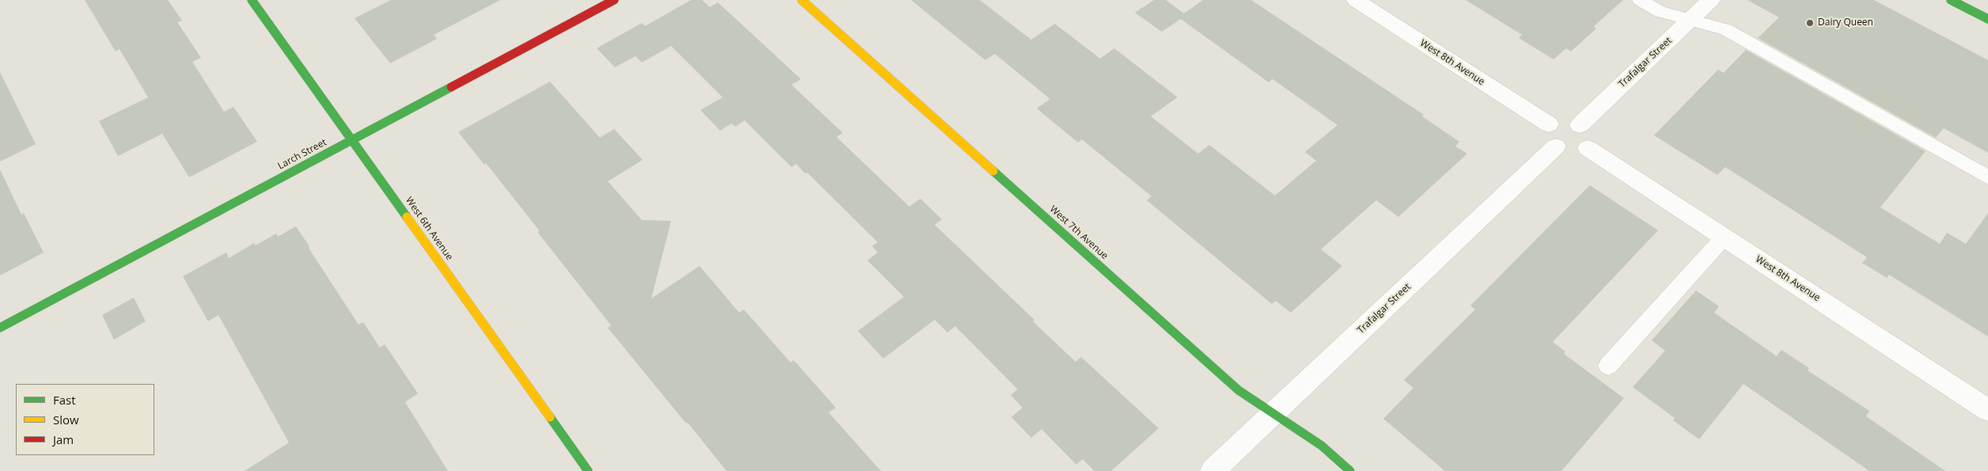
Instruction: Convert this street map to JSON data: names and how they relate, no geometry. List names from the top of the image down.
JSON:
{
  "streets": {
    "street": [
      "West 8th Avenue",
      "Trafalgar Street",
      "Larch Street",
      "West 6th Avenue",
      "West 7th Avenue"
    ]
  },
  "crossings": [
    ["West 8th Avenue", "Trafalgar Street"],
    ["Trafalgar Street", "West 7th Avenue"],
    ["Larch Street", "West 6th Avenue"]
  ],
  "places": ["Dairy Queen"],
  "legend": ["Fast", "Slow", "Jam"]
}
